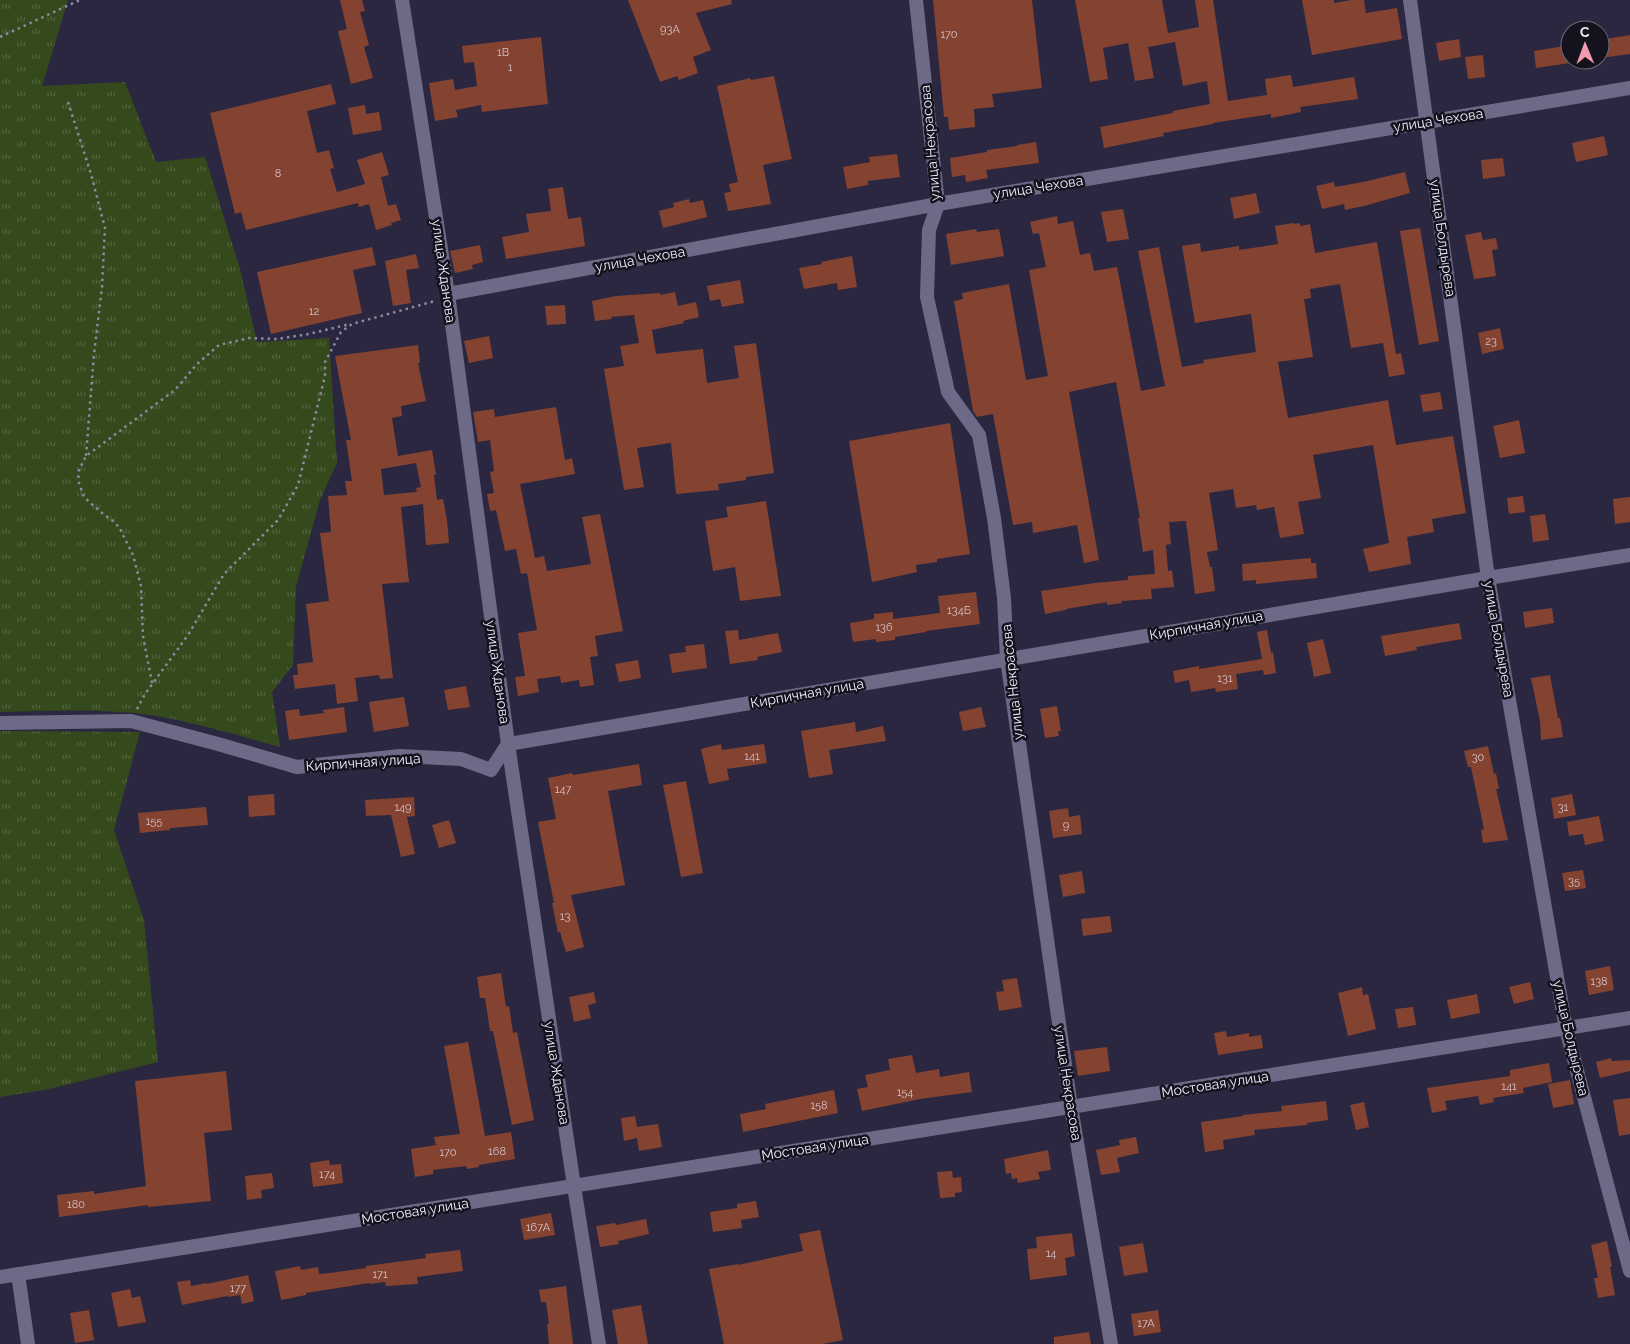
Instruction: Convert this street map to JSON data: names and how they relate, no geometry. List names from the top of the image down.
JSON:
{
  "streets": {
    "street": [
      "улица Чехова",
      "улица Некрасова",
      "улица Болдырева",
      "улица Жданова",
      "Кирпичная улица",
      "Мостовая улица"
    ]
  },
  "crossings": [
    ["улица Чехова", "улица Некрасова"],
    ["улица Чехова", "улица Болдырева"],
    ["улица Чехова", "улица Жданова"],
    ["улица Некрасова", "Кирпичная улица"],
    ["улица Некрасова", "Мостовая улица"],
    ["улица Болдырева", "Кирпичная улица"],
    ["улица Болдырева", "Мостовая улица"],
    ["улица Жданова", "Кирпичная улица"],
    ["улица Жданова", "Мостовая улица"]
  ],
  "house_numbers": [
    "93А",
    "170",
    "1В",
    "1",
    "8",
    "12",
    "23",
    "134Б",
    "136",
    "131",
    "141",
    "30",
    "147",
    "149",
    "31",
    "155",
    "9",
    "35",
    "13",
    "138",
    "141",
    "154",
    "158",
    "168",
    "170",
    "174",
    "180",
    "167А",
    "14",
    "171",
    "177",
    "17А"
  ],
  "north": "top"
}
